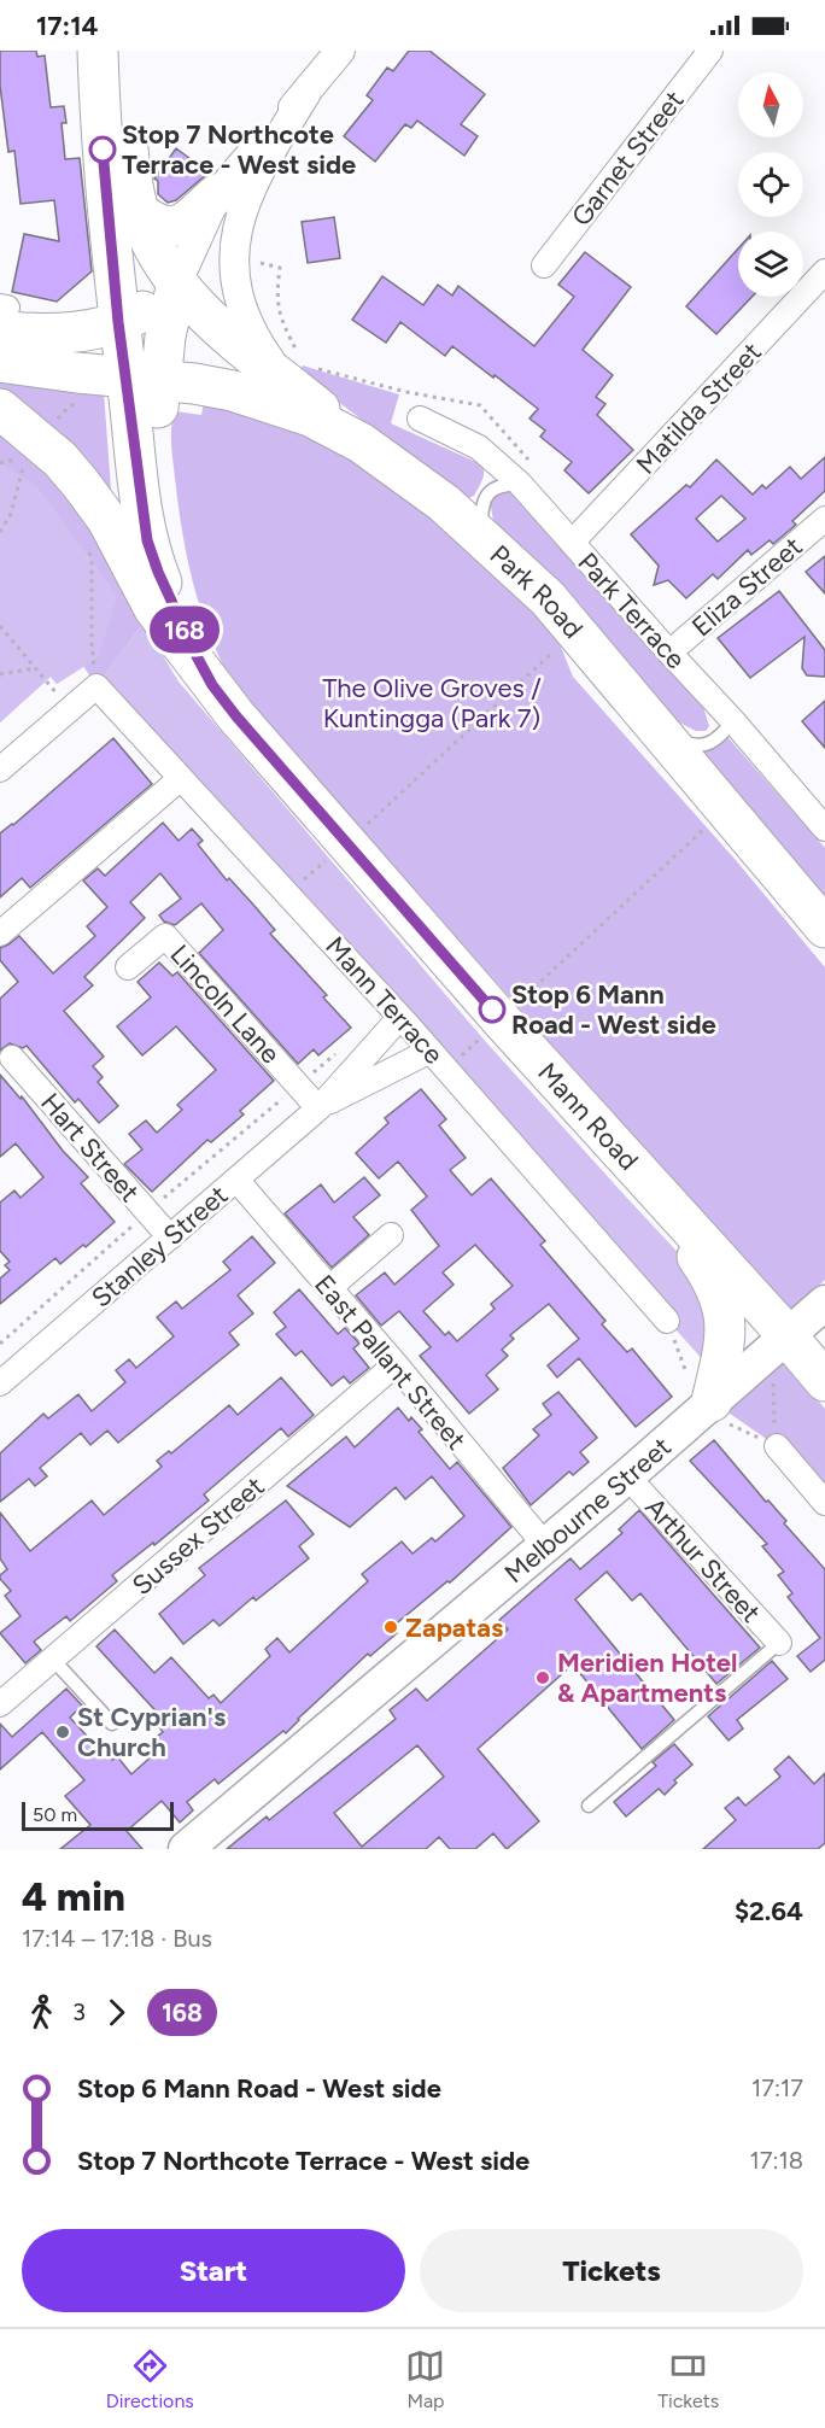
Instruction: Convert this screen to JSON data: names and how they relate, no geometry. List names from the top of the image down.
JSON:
{
  "streets": {
    "highway": ["Park Road", "Mann Road"],
    "main road": ["Melbourne Street"],
    "street": [
      "Garnet Street",
      "Matilda Street",
      "Eliza Street",
      "Park Terrace",
      "Mann Terrace",
      "Lincoln Lane",
      "Hart Street",
      "Stanley Street",
      "East Pallant Street",
      "Sussex Street",
      "Arthur Street"
    ]
  },
  "crossings": [
    ["Matilda Street", "Park Terrace"],
    ["Eliza Street", "Park Terrace"],
    ["Mann Terrace", "Stanley Street"],
    ["Lincoln Lane", "Stanley Street"],
    ["Mann Road", "Melbourne Street"],
    ["Hart Street", "Stanley Street"],
    ["Stanley Street", "East Pallant Street"],
    ["East Pallant Street", "Melbourne Street"],
    ["East Pallant Street", "Sussex Street"],
    ["Melbourne Street", "Arthur Street"]
  ],
  "parks": ["The Olive Groves / Kuntingga (Park 7)"],
  "places": [
    "Stop 7 Northcote Terrace - West side",
    "Stop 6 Mann Road - West side",
    "Zapatas",
    "Meridien Hotel & Apartments",
    "St Cyprian's Church"
  ],
  "lines": ["bus line 168"],
  "scale_bar": "50 m",
  "north": "top",
  "page": {
    "status": "17:14",
    "on_map": "168",
    "scale": "50 m",
    "heading": ["4 min", "17:14 – 17:18 · Bus", "$2.64"],
    "legs": ["3", "168"],
    "list": [
      {
        "name": "Stop 6 Mann Road - West side",
        "value": "17:17"
      },
      {
        "name": "Stop 7 Northcote Terrace - West side",
        "value": "17:18"
      }
    ],
    "buttons": ["Start", "Tickets"],
    "tabs": ["Directions", "Map", "Tickets"]
  }
}
